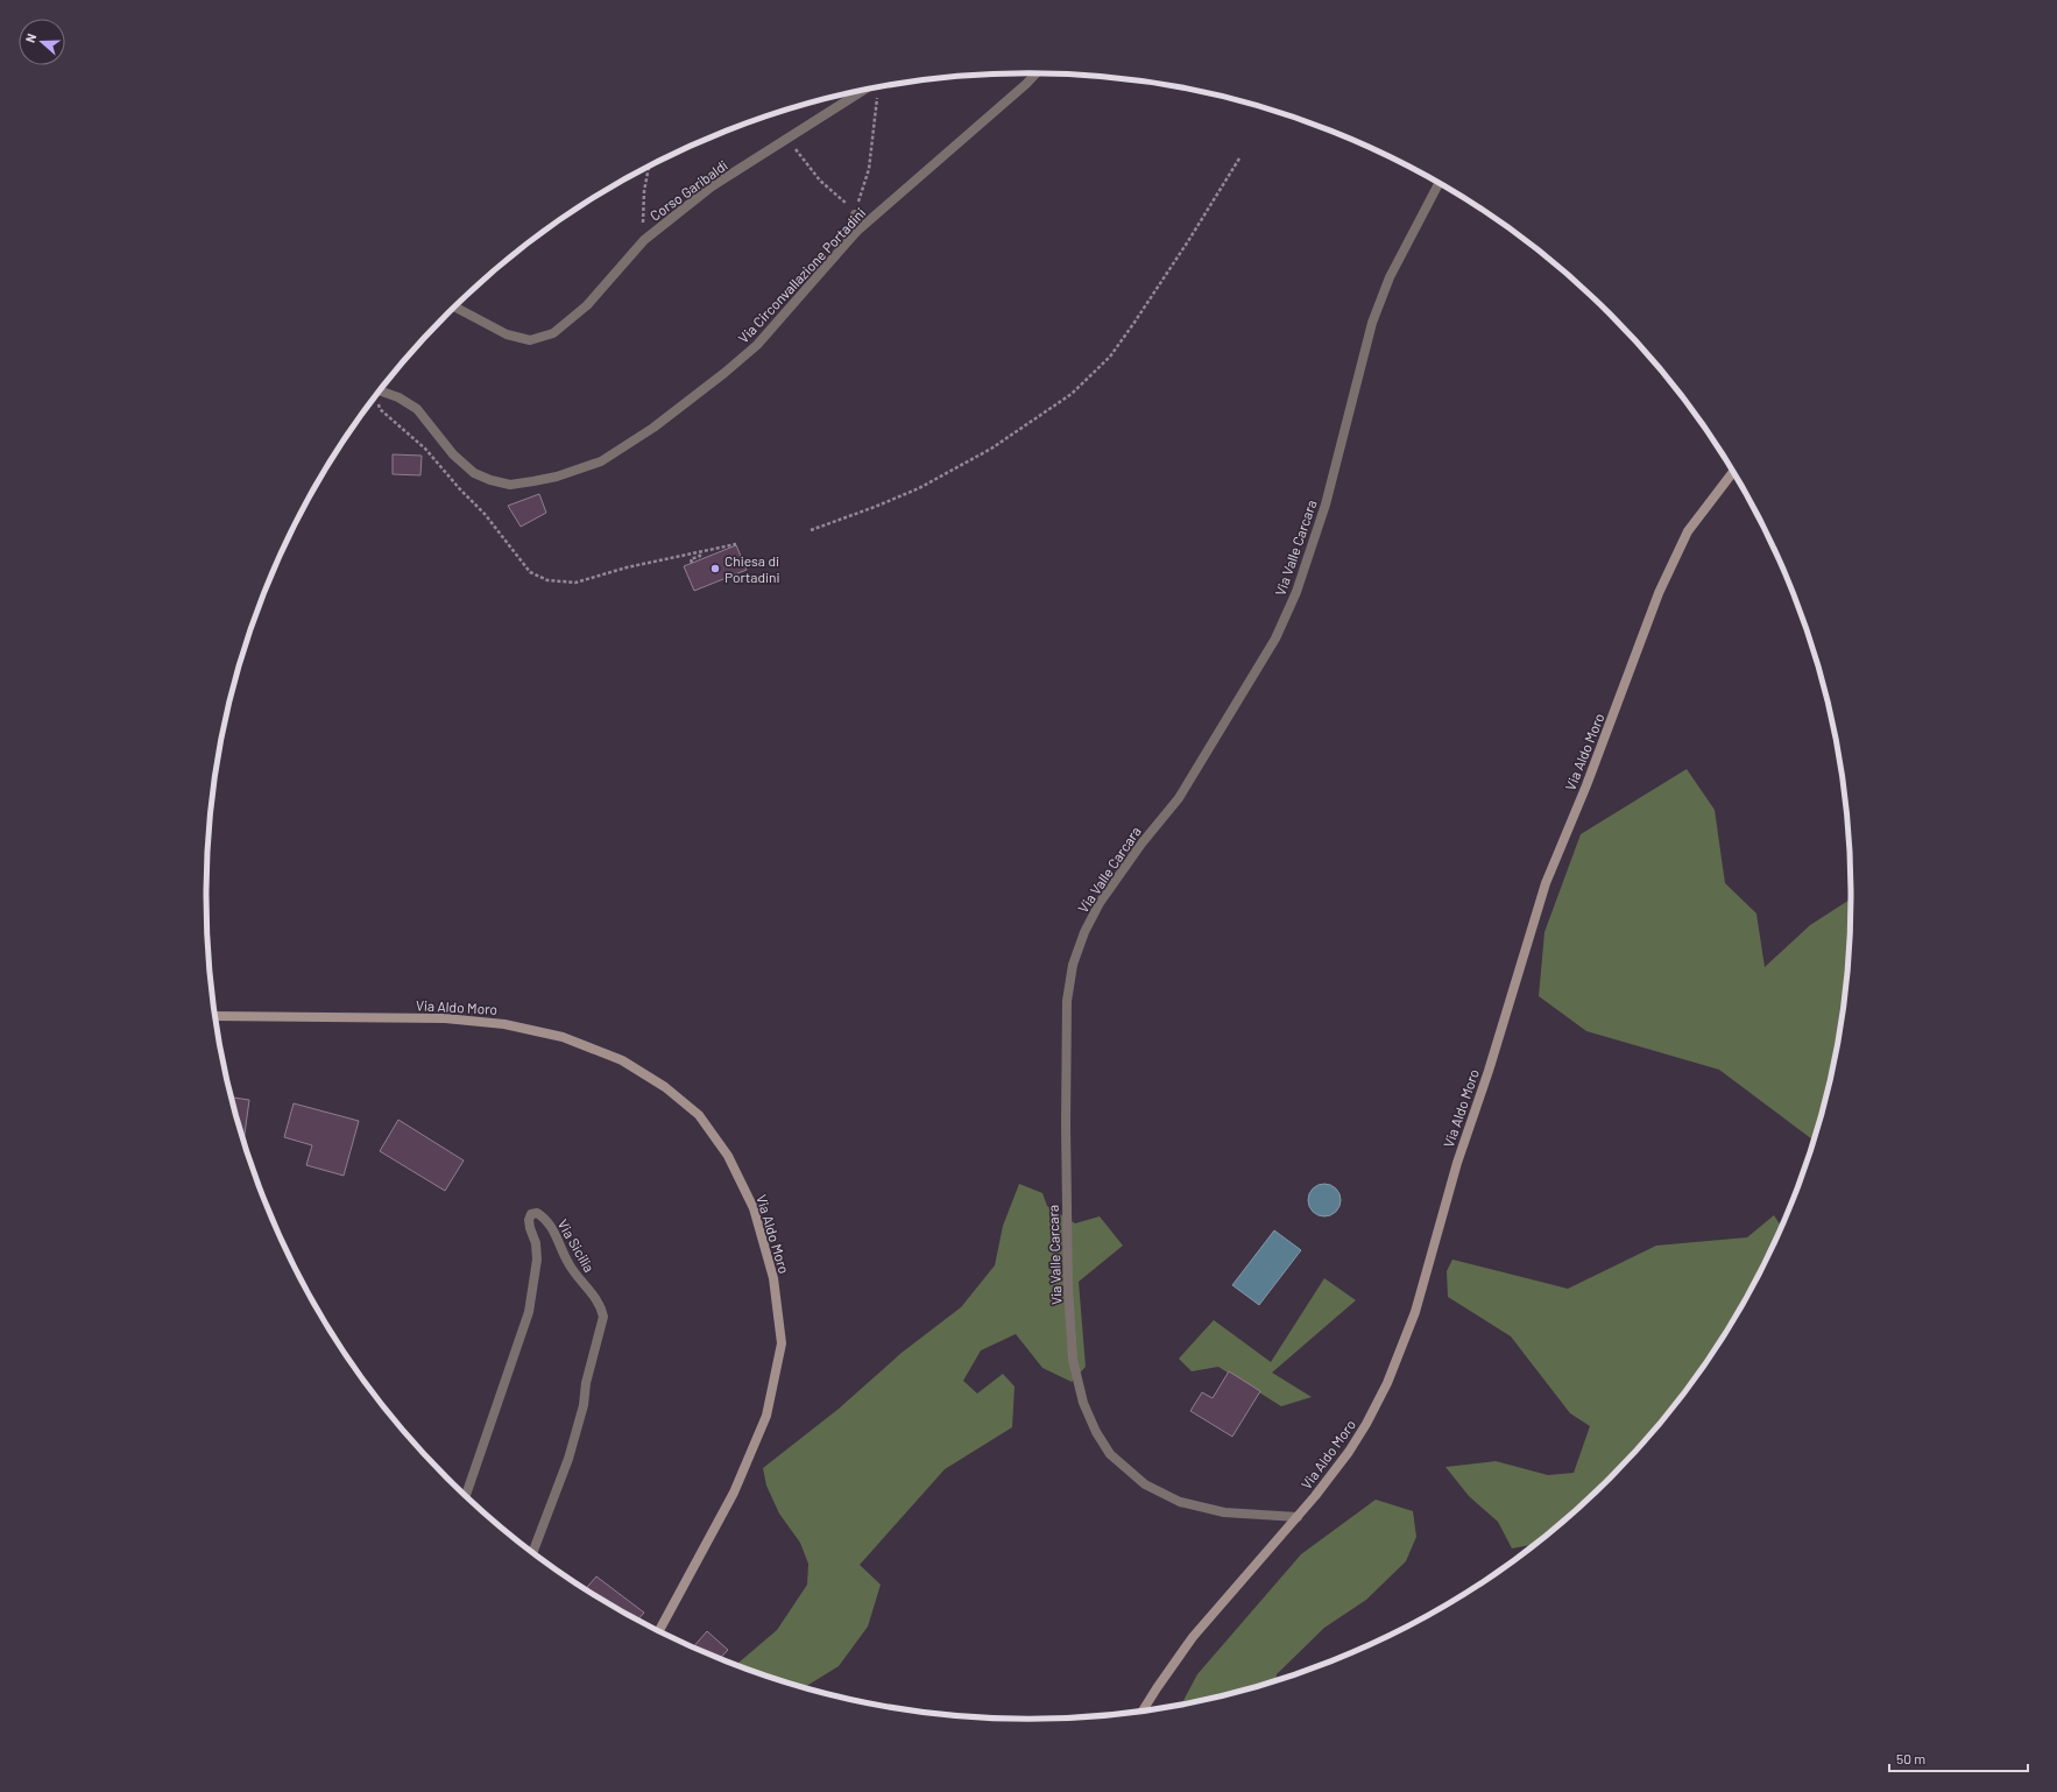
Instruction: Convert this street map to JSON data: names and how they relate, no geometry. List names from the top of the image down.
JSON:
{
  "streets": {
    "main road": ["Via Aldo Moro"],
    "street": [
      "Corso Garibaldi",
      "Via Circonvallazione Portadini",
      "Via Valle Carcara",
      "Via Sicilia"
    ]
  },
  "crossings": [
    ["Via Valle Carcara", "Via Aldo Moro"]
  ],
  "places": ["Chiesa di Portadini"],
  "scale_bar": "50 m",
  "north": "left"
}
